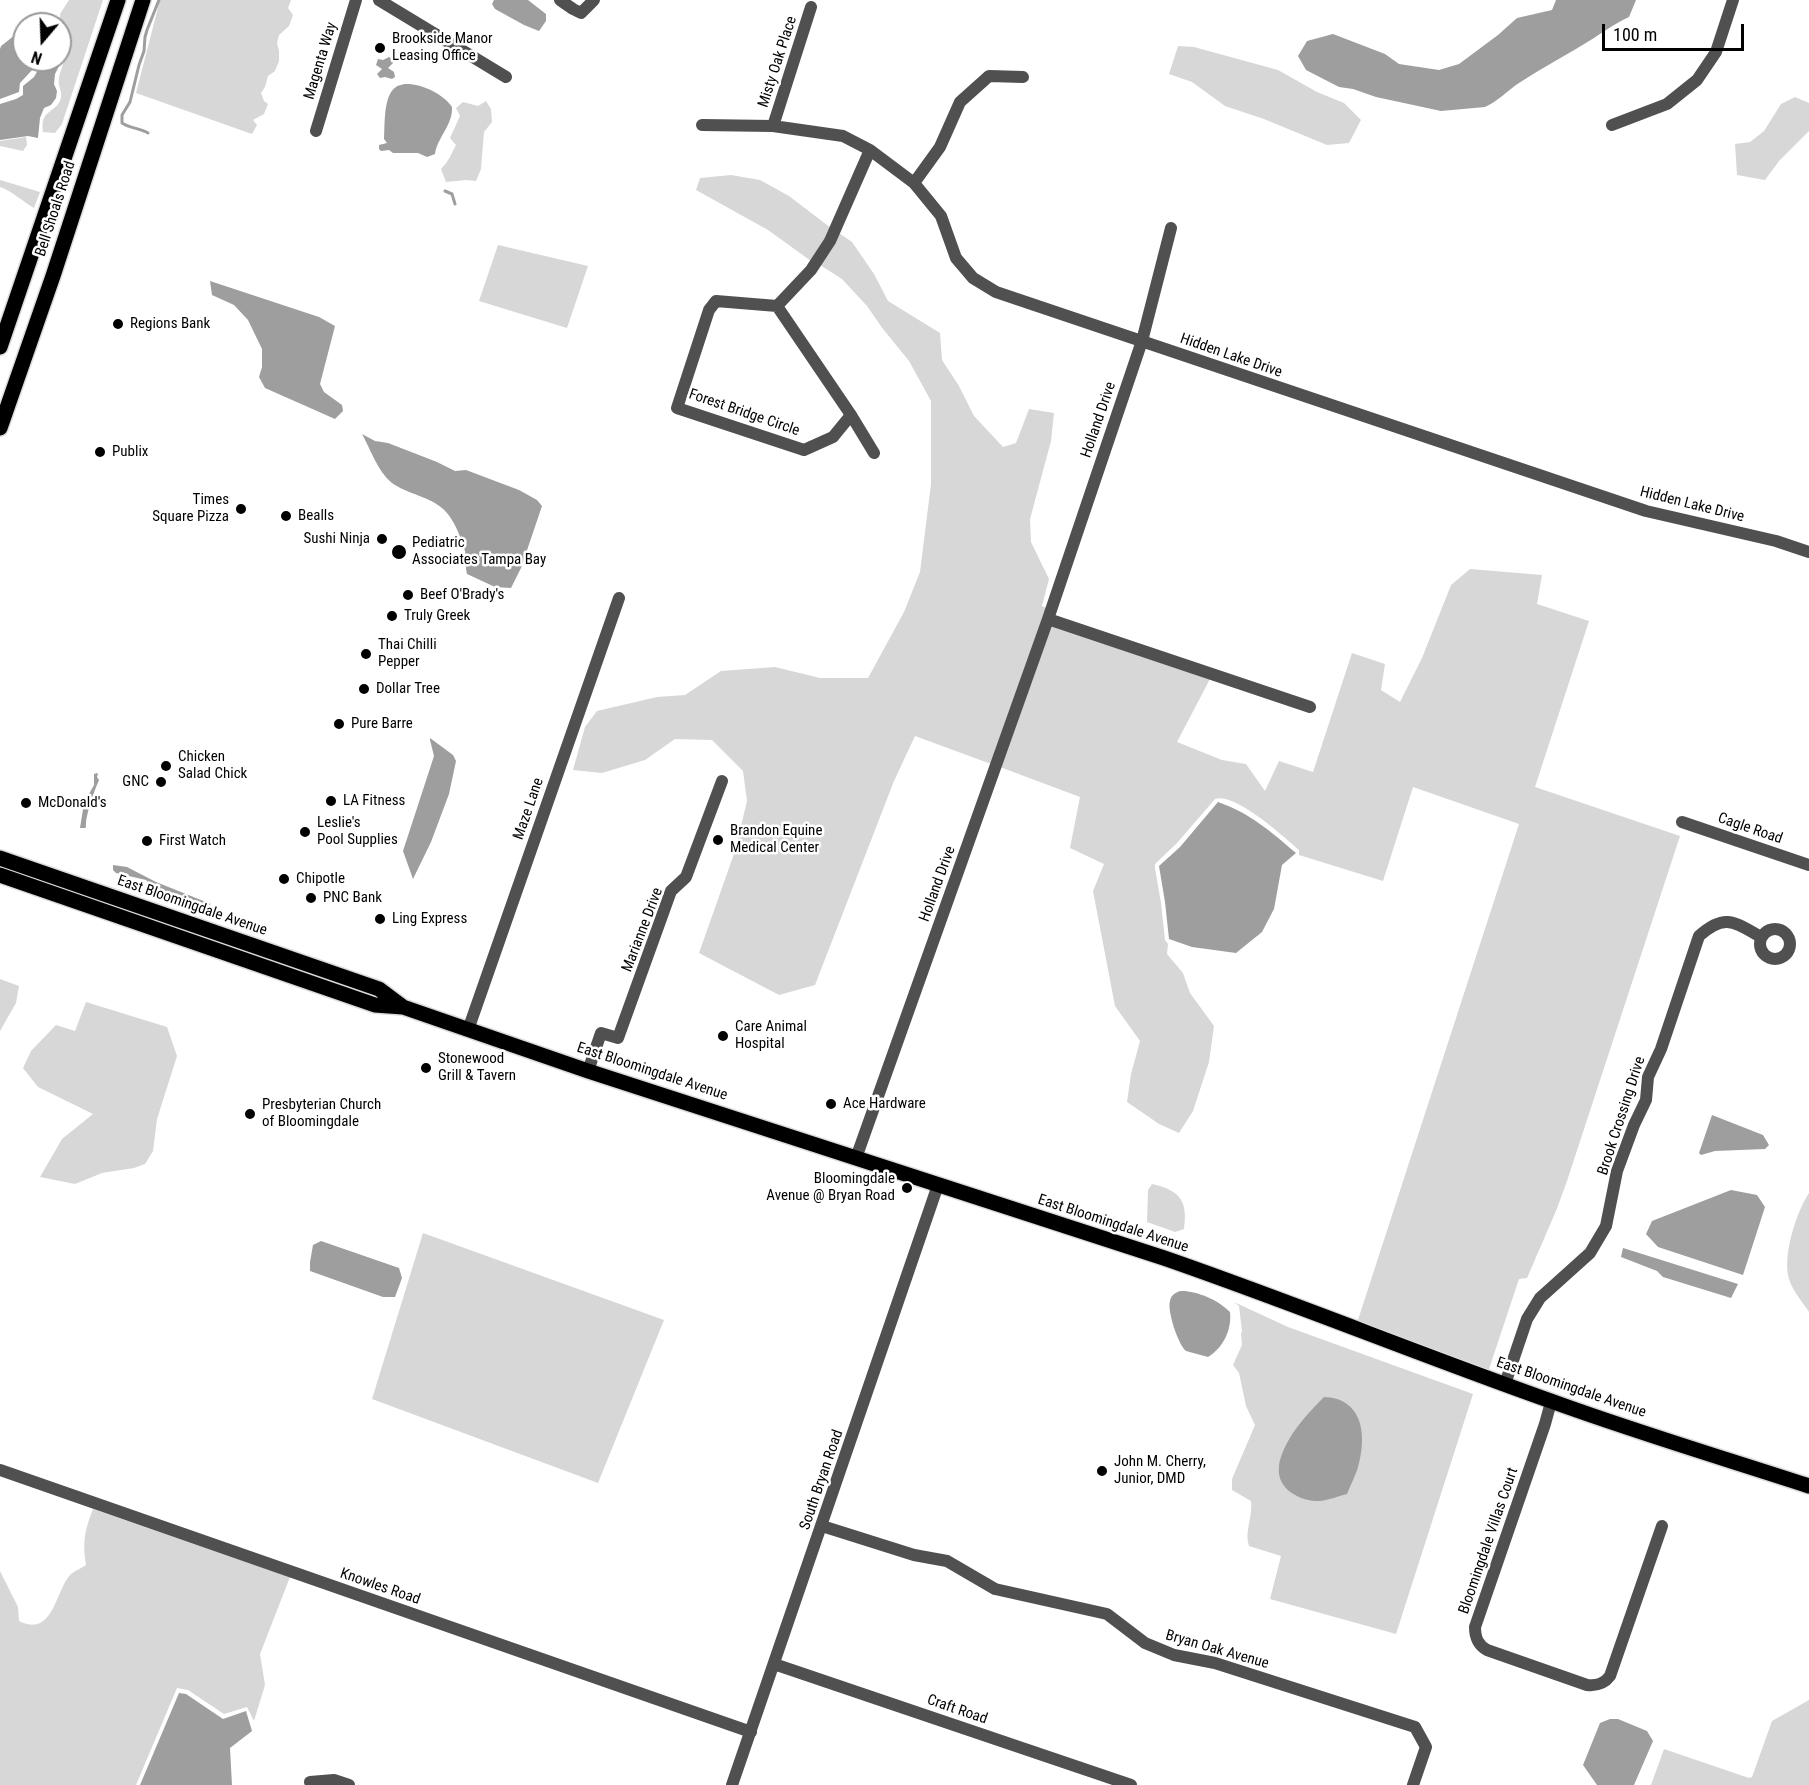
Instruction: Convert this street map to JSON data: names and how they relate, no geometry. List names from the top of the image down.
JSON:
{
  "streets": {
    "main road": ["Bell Shoals Road", "East Bloomingdale Avenue"],
    "street": [
      "Magenta Way",
      "Misty Oak Place",
      "Hidden Lake Drive",
      "Forest Bridge Circle",
      "Holland Drive",
      "Maze Lane",
      "Cagle Road",
      "Marianne Drive",
      "Brook Crossing Drive",
      "South Bryan Road",
      "Bloomingdale Villas Court",
      "Knowles Road",
      "Bryan Oak Avenue",
      "Craft Road"
    ]
  },
  "crossings": [
    ["Misty Oak Place", "Hidden Lake Drive"],
    ["Hidden Lake Drive", "Holland Drive"],
    ["Holland Drive", "East Bloomingdale Avenue"],
    ["Maze Lane", "East Bloomingdale Avenue"],
    ["East Bloomingdale Avenue", "Marianne Drive"],
    ["East Bloomingdale Avenue", "Brook Crossing Drive"],
    ["East Bloomingdale Avenue", "South Bryan Road"],
    ["East Bloomingdale Avenue", "Bloomingdale Villas Court"],
    ["South Bryan Road", "Knowles Road"],
    ["South Bryan Road", "Bryan Oak Avenue"],
    ["South Bryan Road", "Craft Road"]
  ],
  "places": [
    "Brookside Manor Leasing Office",
    "Regions Bank",
    "Publix",
    "Times Square Pizza",
    "Bealls",
    "Sushi Ninja",
    "Pediatric Associates Tampa Bay",
    "Beef O'Brady's",
    "Truly Greek",
    "Thai Chilli Pepper",
    "Dollar Tree",
    "Pure Barre",
    "Chicken Salad Chick",
    "GNC",
    "LA Fitness",
    "McDonald's",
    "Leslie's Pool Supplies",
    "Brandon Equine Medical Center",
    "First Watch",
    "Chipotle",
    "PNC Bank",
    "Ling Express",
    "Care Animal Hospital",
    "Stonewood Grill & Tavern",
    "Ace Hardware",
    "Presbyterian Church of Bloomingdale",
    "Bloomingdale Avenue @ Bryan Road",
    "John M. Cherry, Junior, DMD"
  ],
  "scale_bar": "100 m",
  "north": "bottom"
}
